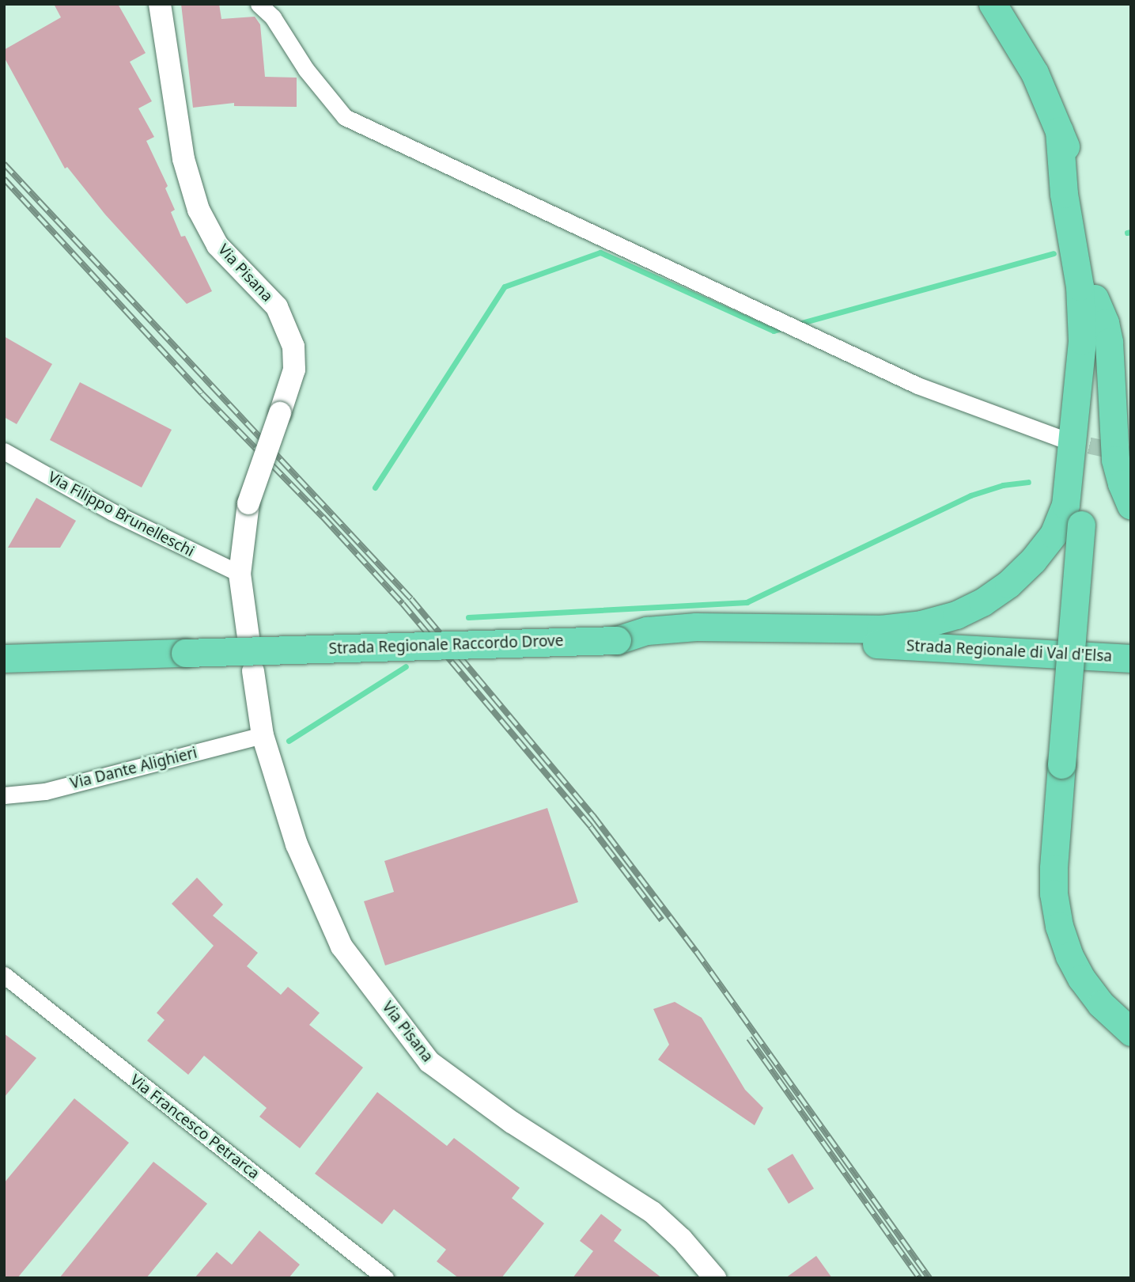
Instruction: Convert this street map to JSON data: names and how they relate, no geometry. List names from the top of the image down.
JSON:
{
  "streets": {
    "main road": ["Strada Regionale Raccordo Drove", "Strada Regionale di Val d'Elsa"],
    "street": [
      "Via Pisana",
      "Via Filippo Brunelleschi",
      "Via Dante Alighieri",
      "Via Francesco Petrarca"
    ]
  },
  "crossings": [
    ["Via Pisana", "Via Filippo Brunelleschi"],
    ["Via Pisana", "Via Dante Alighieri"],
    ["Strada Regionale Raccordo Drove", "Strada Regionale di Val d'Elsa"]
  ]
}
